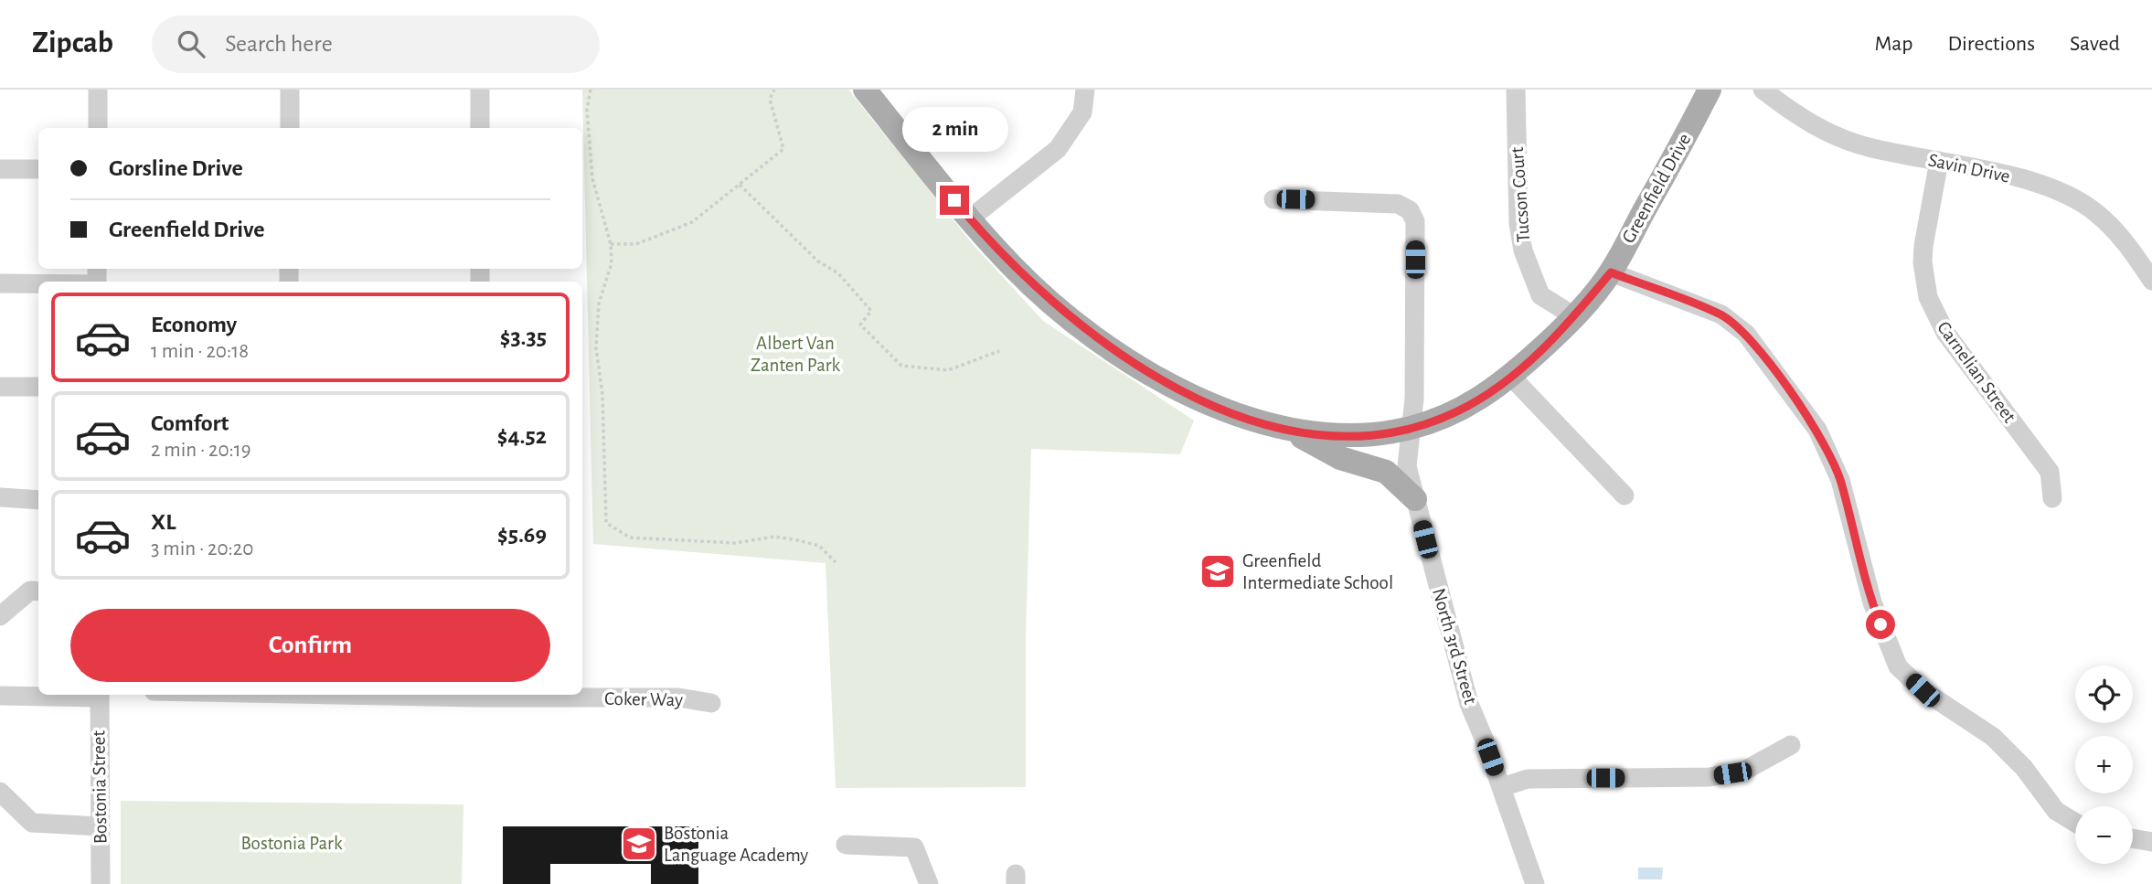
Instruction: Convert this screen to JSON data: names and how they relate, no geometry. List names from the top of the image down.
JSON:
{
  "streets": {
    "main road": ["Greenfield Drive"],
    "street": [
      "Savin Drive",
      "Tucson Court",
      "Carnelian Street",
      "North 3rd Street",
      "Coker Way",
      "Bostonia Street"
    ]
  },
  "crossings": [
    ["Savin Drive", "Carnelian Street"],
    ["Greenfield Drive", "Tucson Court"],
    ["Greenfield Drive", "North 3rd Street"]
  ],
  "parks": ["Albert Van Zanten Park", "Bostonia Park"],
  "places": {
    "school or university": ["Greenfield Intermediate School", "Bostonia Language Academy"]
  },
  "page": {
    "header": "Zipcab",
    "search": "Search here",
    "nav": ["Map", "Directions", "Saved"],
    "bubble": "2 min",
    "banner": ["Gorsline Drive", "Greenfield Drive"],
    "list": [
      {
        "name": "Economy",
        "note": "1 min · 20:18",
        "value": "$3.35"
      },
      {
        "name": "Comfort",
        "note": "2 min · 20:19",
        "value": "$4.52"
      },
      {
        "name": "XL",
        "note": "3 min · 20:20",
        "value": "$5.69"
      }
    ],
    "buttons": "Confirm",
    "map_buttons": ["+", "−"]
  }
}
